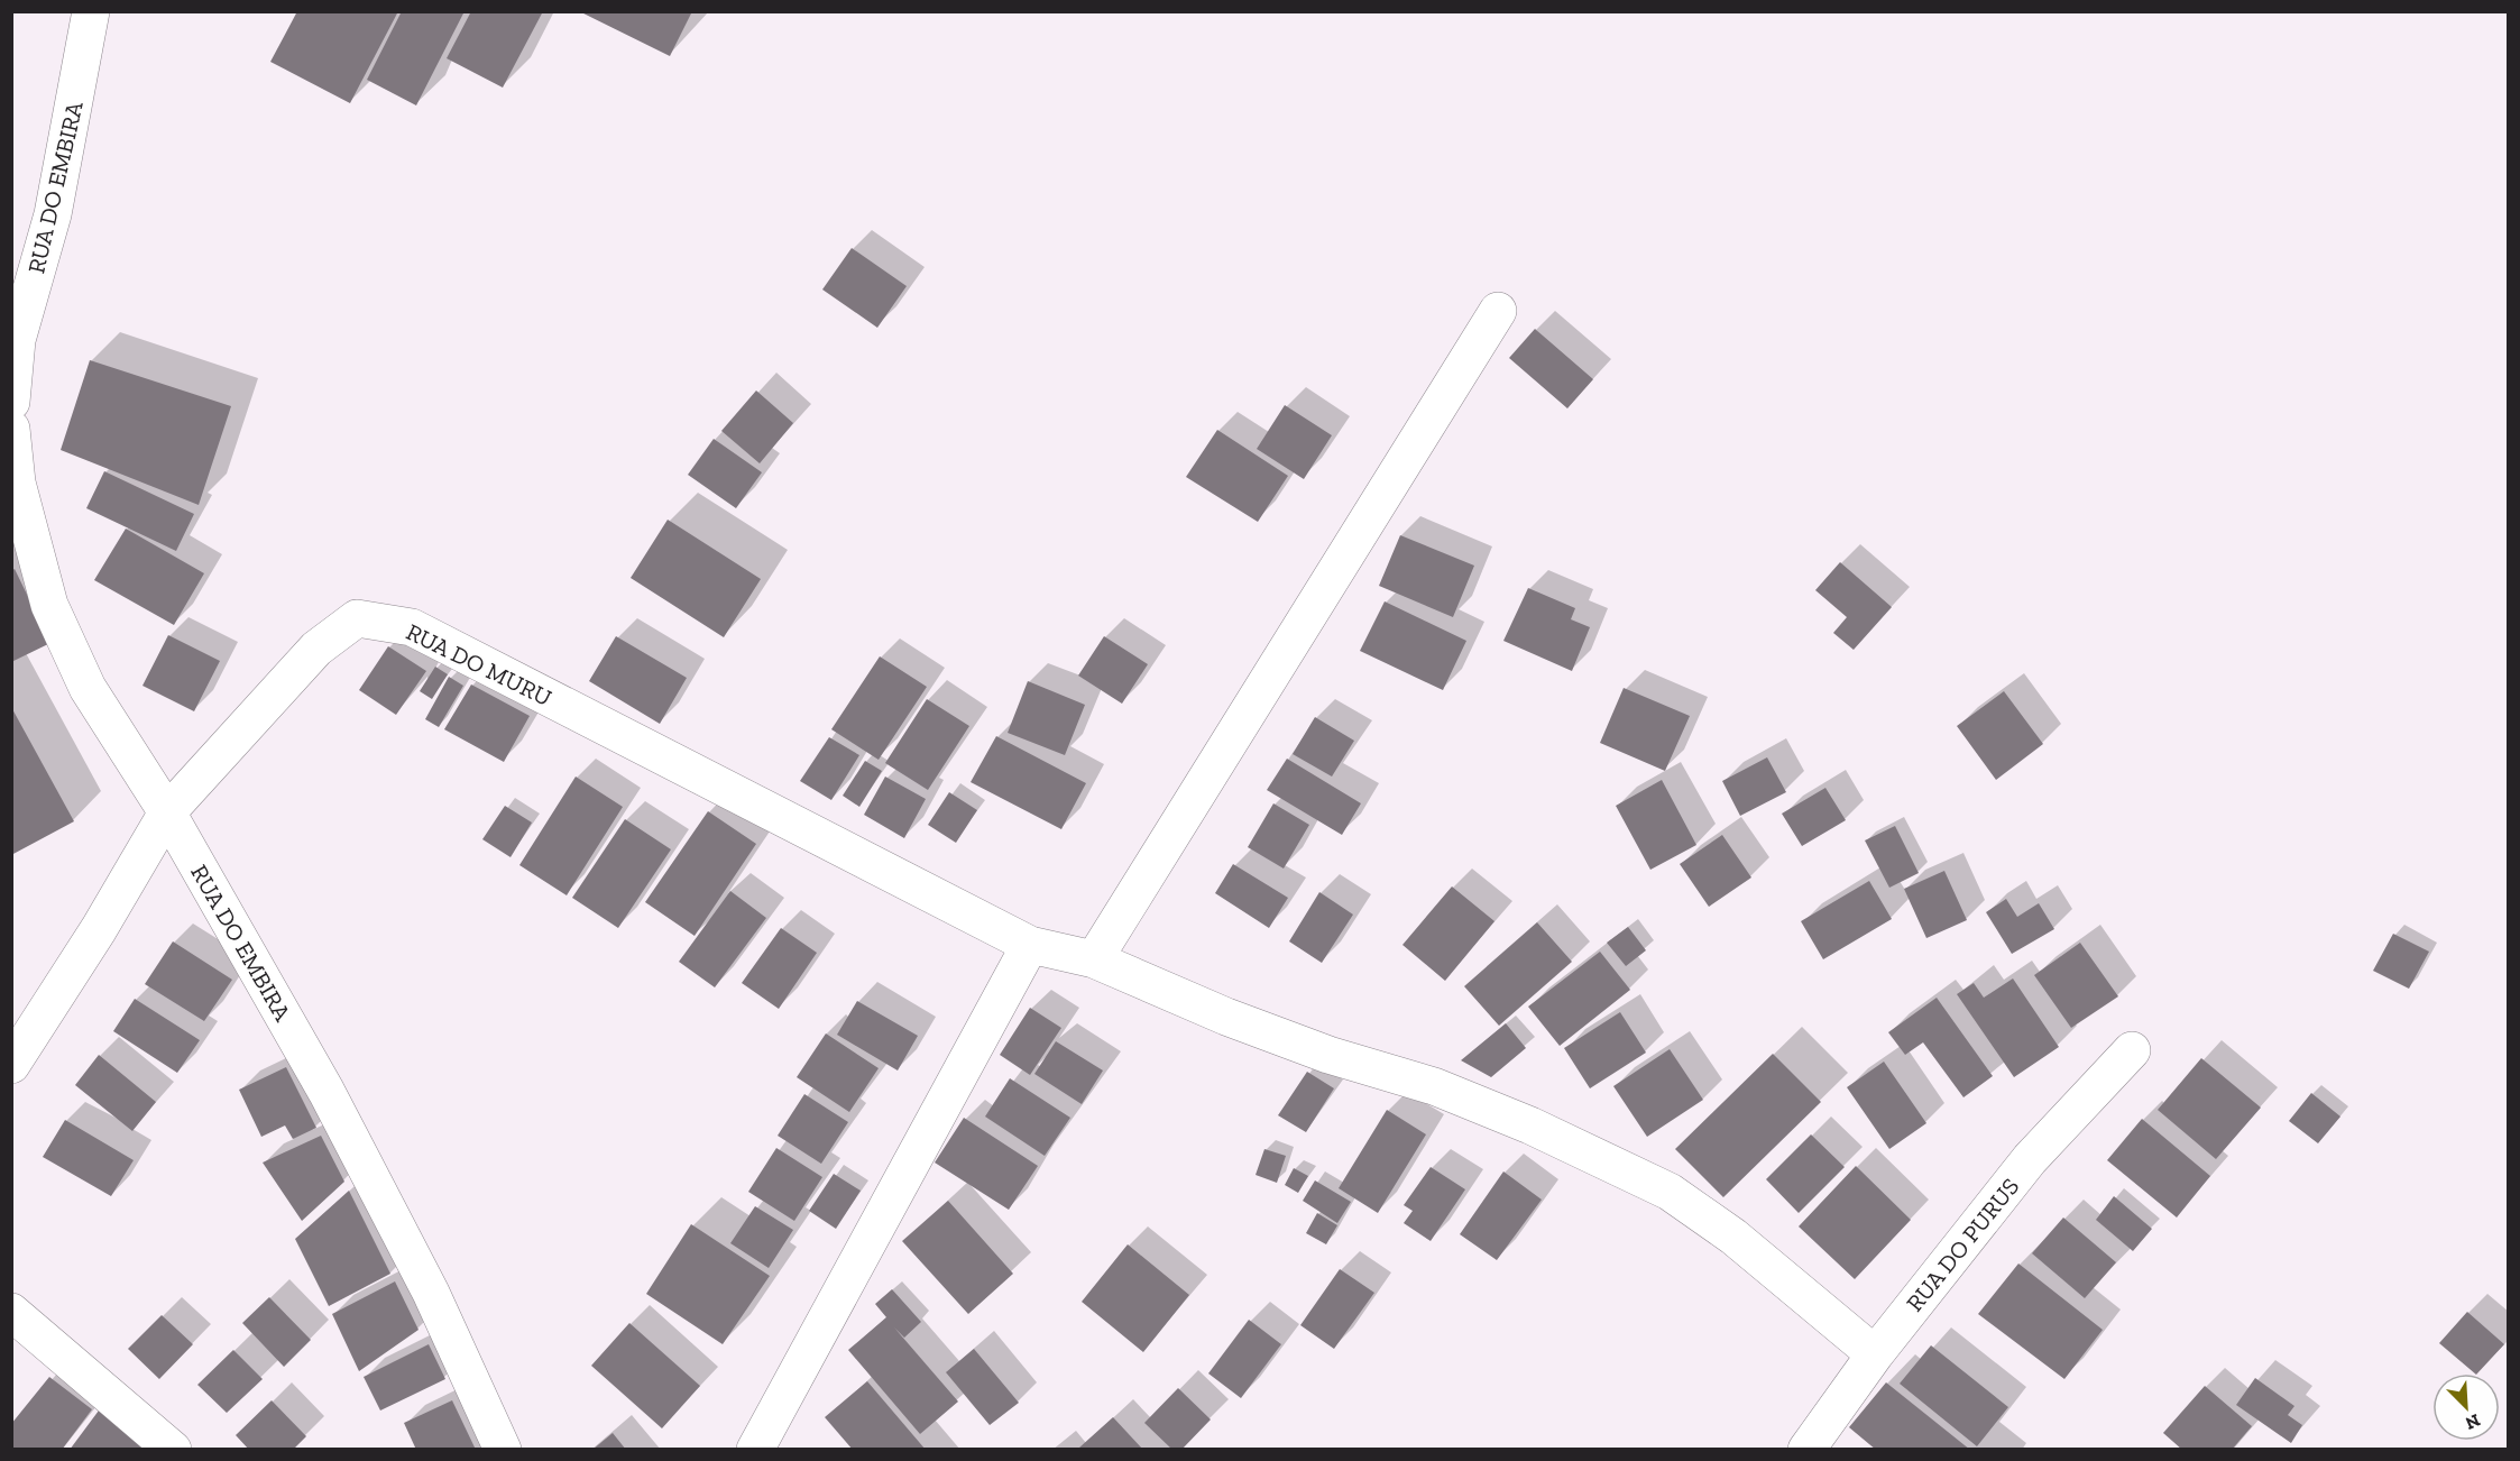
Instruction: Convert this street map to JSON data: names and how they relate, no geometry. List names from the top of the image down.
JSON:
{
  "streets": {
    "street": ["RUA DO EMBIRA", "RUA DO MURU", "RUA DO PURUS"]
  },
  "crossings": [
    ["RUA DO EMBIRA", "RUA DO MURU"],
    ["RUA DO MURU", "RUA DO PURUS"]
  ],
  "north": "bottom right"
}
